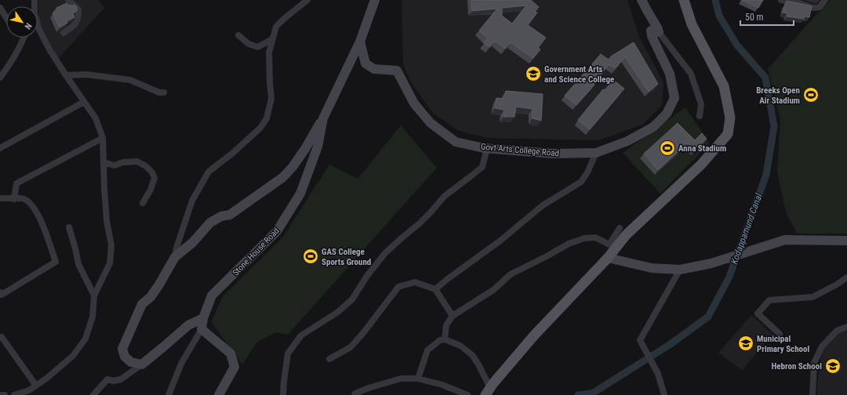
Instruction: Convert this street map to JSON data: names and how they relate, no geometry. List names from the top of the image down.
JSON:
{
  "streets": {
    "street": ["Govt Arts College Road", "Stone House Road"]
  },
  "crossings": [
    ["Govt Arts College Road", "Stone House Road"]
  ],
  "water": ["Kodappamund Canal"],
  "places": {
    "school or university": ["Government Arts and Science College", "Municipal Primary School", "Hebron School"],
    "sports": ["Breeks Open Air Stadium", "Anna Stadium", "GAS College Sports Ground"]
  },
  "scale_bar": "50 m",
  "north": "bottom right"
}
